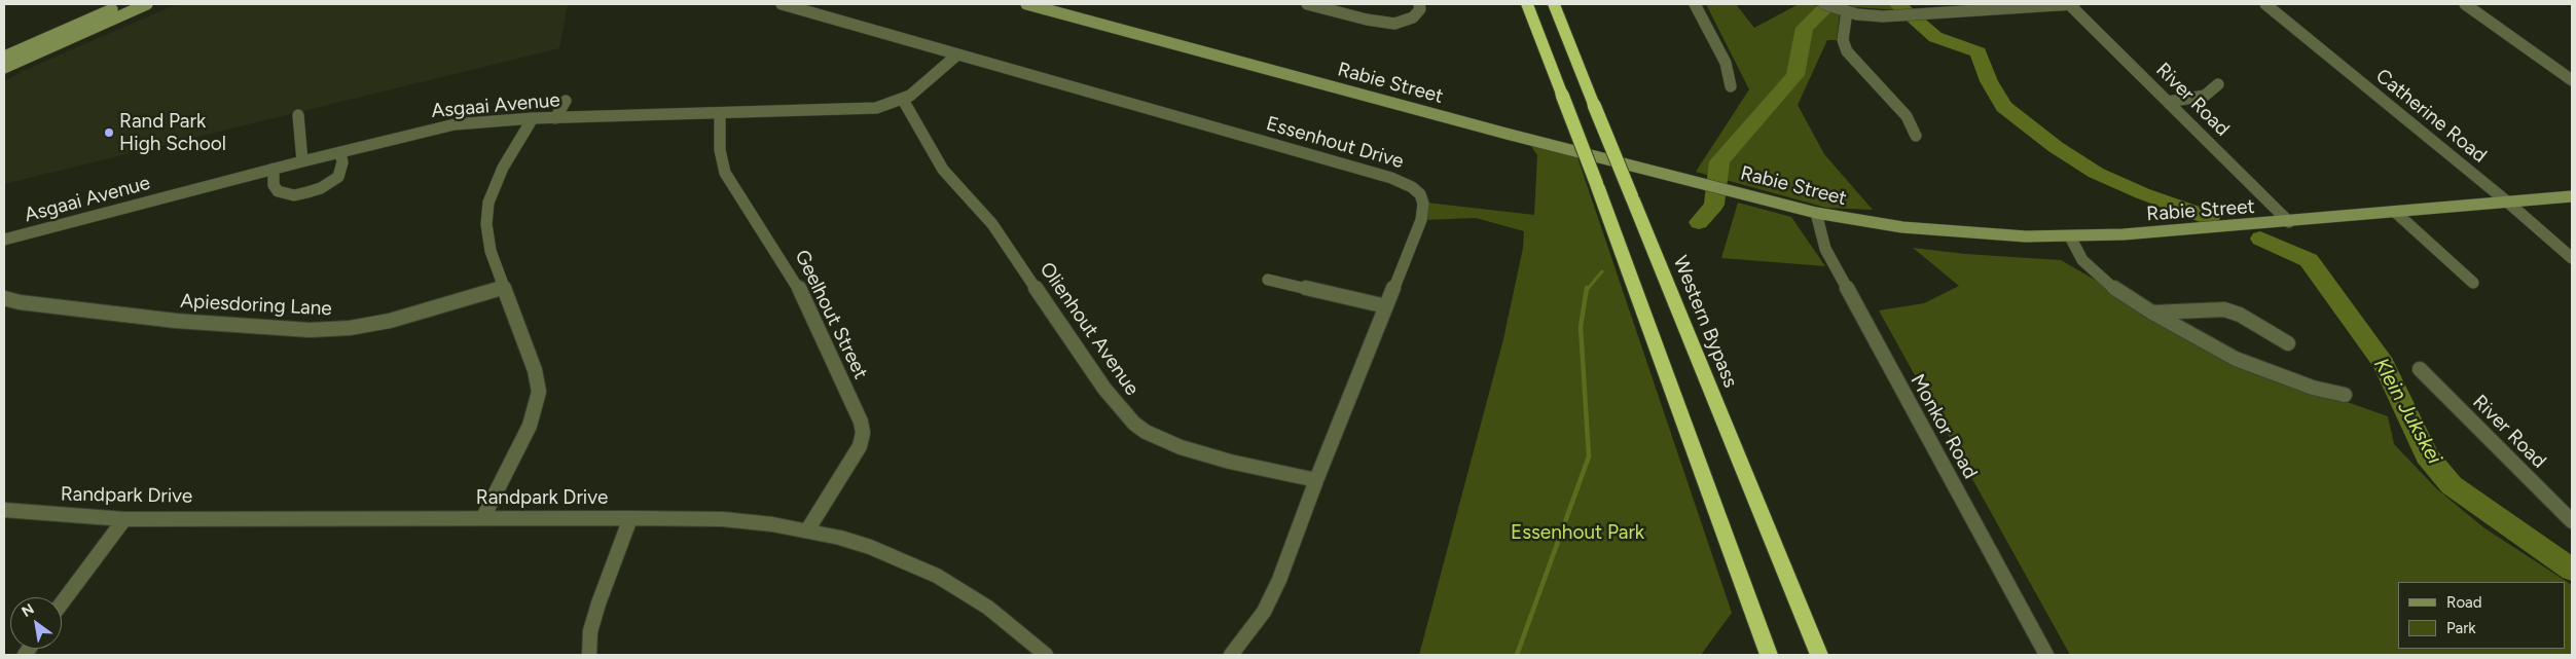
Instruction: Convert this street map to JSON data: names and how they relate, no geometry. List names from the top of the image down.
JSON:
{
  "streets": {
    "highway": ["Western Bypass"],
    "street": [
      "Rabie Street",
      "River Road",
      "Asgaai Avenue",
      "Catherine Road",
      "Essenhout Drive",
      "Apiesdoring Lane",
      "Geelhout Street",
      "Olienhout Avenue",
      "Monkor Road",
      "Randpark Drive"
    ]
  },
  "crossings": [
    ["Rabie Street", "River Road"],
    ["Rabie Street", "Catherine Road"],
    ["Rabie Street", "Monkor Road"],
    ["Asgaai Avenue", "Essenhout Drive"],
    ["Asgaai Avenue", "Geelhout Street"],
    ["Asgaai Avenue", "Olienhout Avenue"],
    ["Essenhout Drive", "Olienhout Avenue"],
    ["Geelhout Street", "Randpark Drive"]
  ],
  "water": ["Klein Jukskei"],
  "parks": ["Essenhout Park"],
  "places": ["Rand Park High School"],
  "legend": ["Road", "Park"],
  "north": "top left"
}
